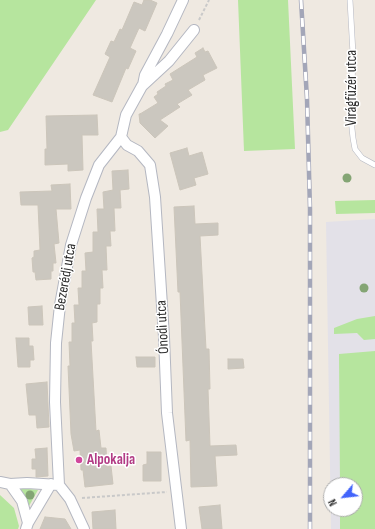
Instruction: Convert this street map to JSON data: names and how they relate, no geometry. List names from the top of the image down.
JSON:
{
  "streets": {
    "street": ["Bezerédj utca", "Ónodi utca"],
    "lane": ["Virágfüzér utca"]
  },
  "crossings": [
    ["Bezerédj utca", "Ónodi utca"]
  ],
  "places": ["Alpokalja"],
  "north": "bottom left"
}
